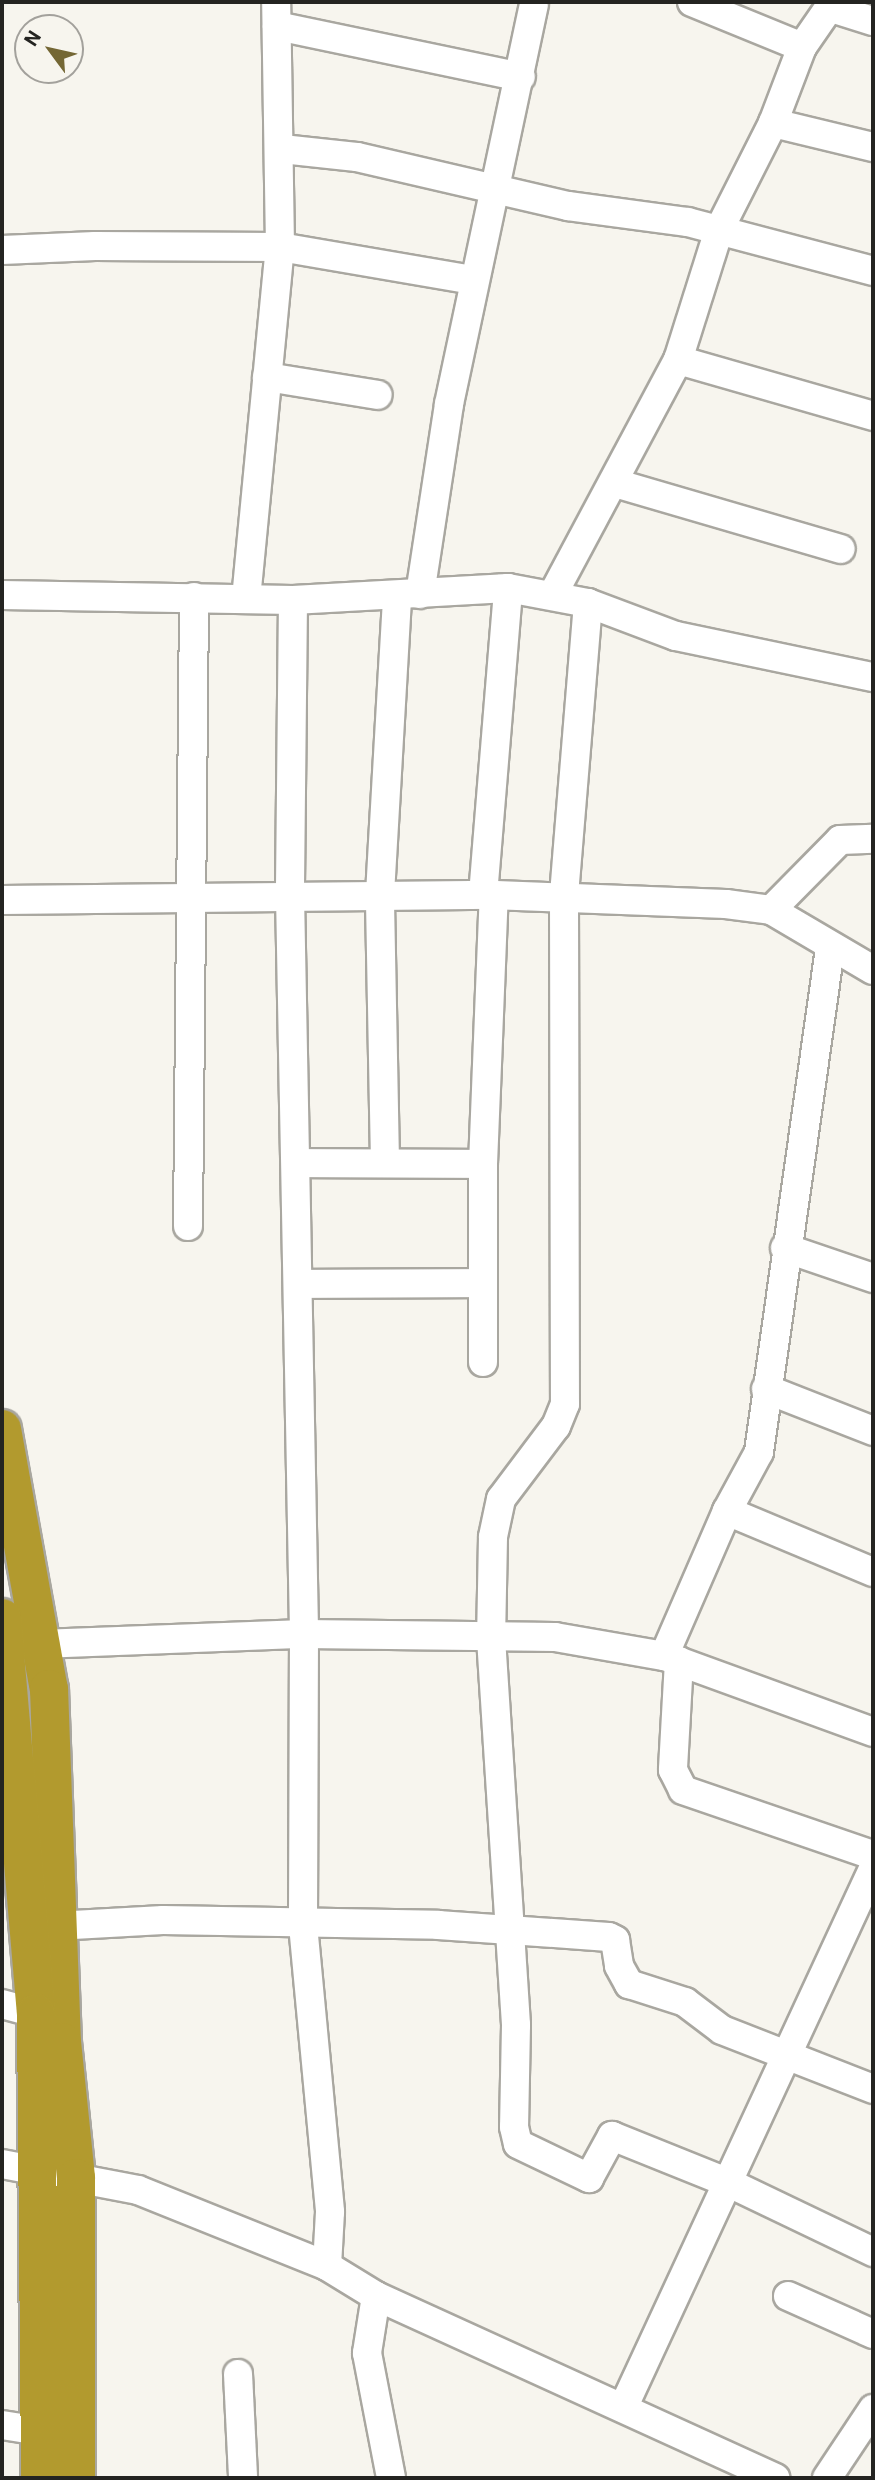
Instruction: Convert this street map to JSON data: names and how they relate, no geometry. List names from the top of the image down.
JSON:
{
  "north": "top left"
}
